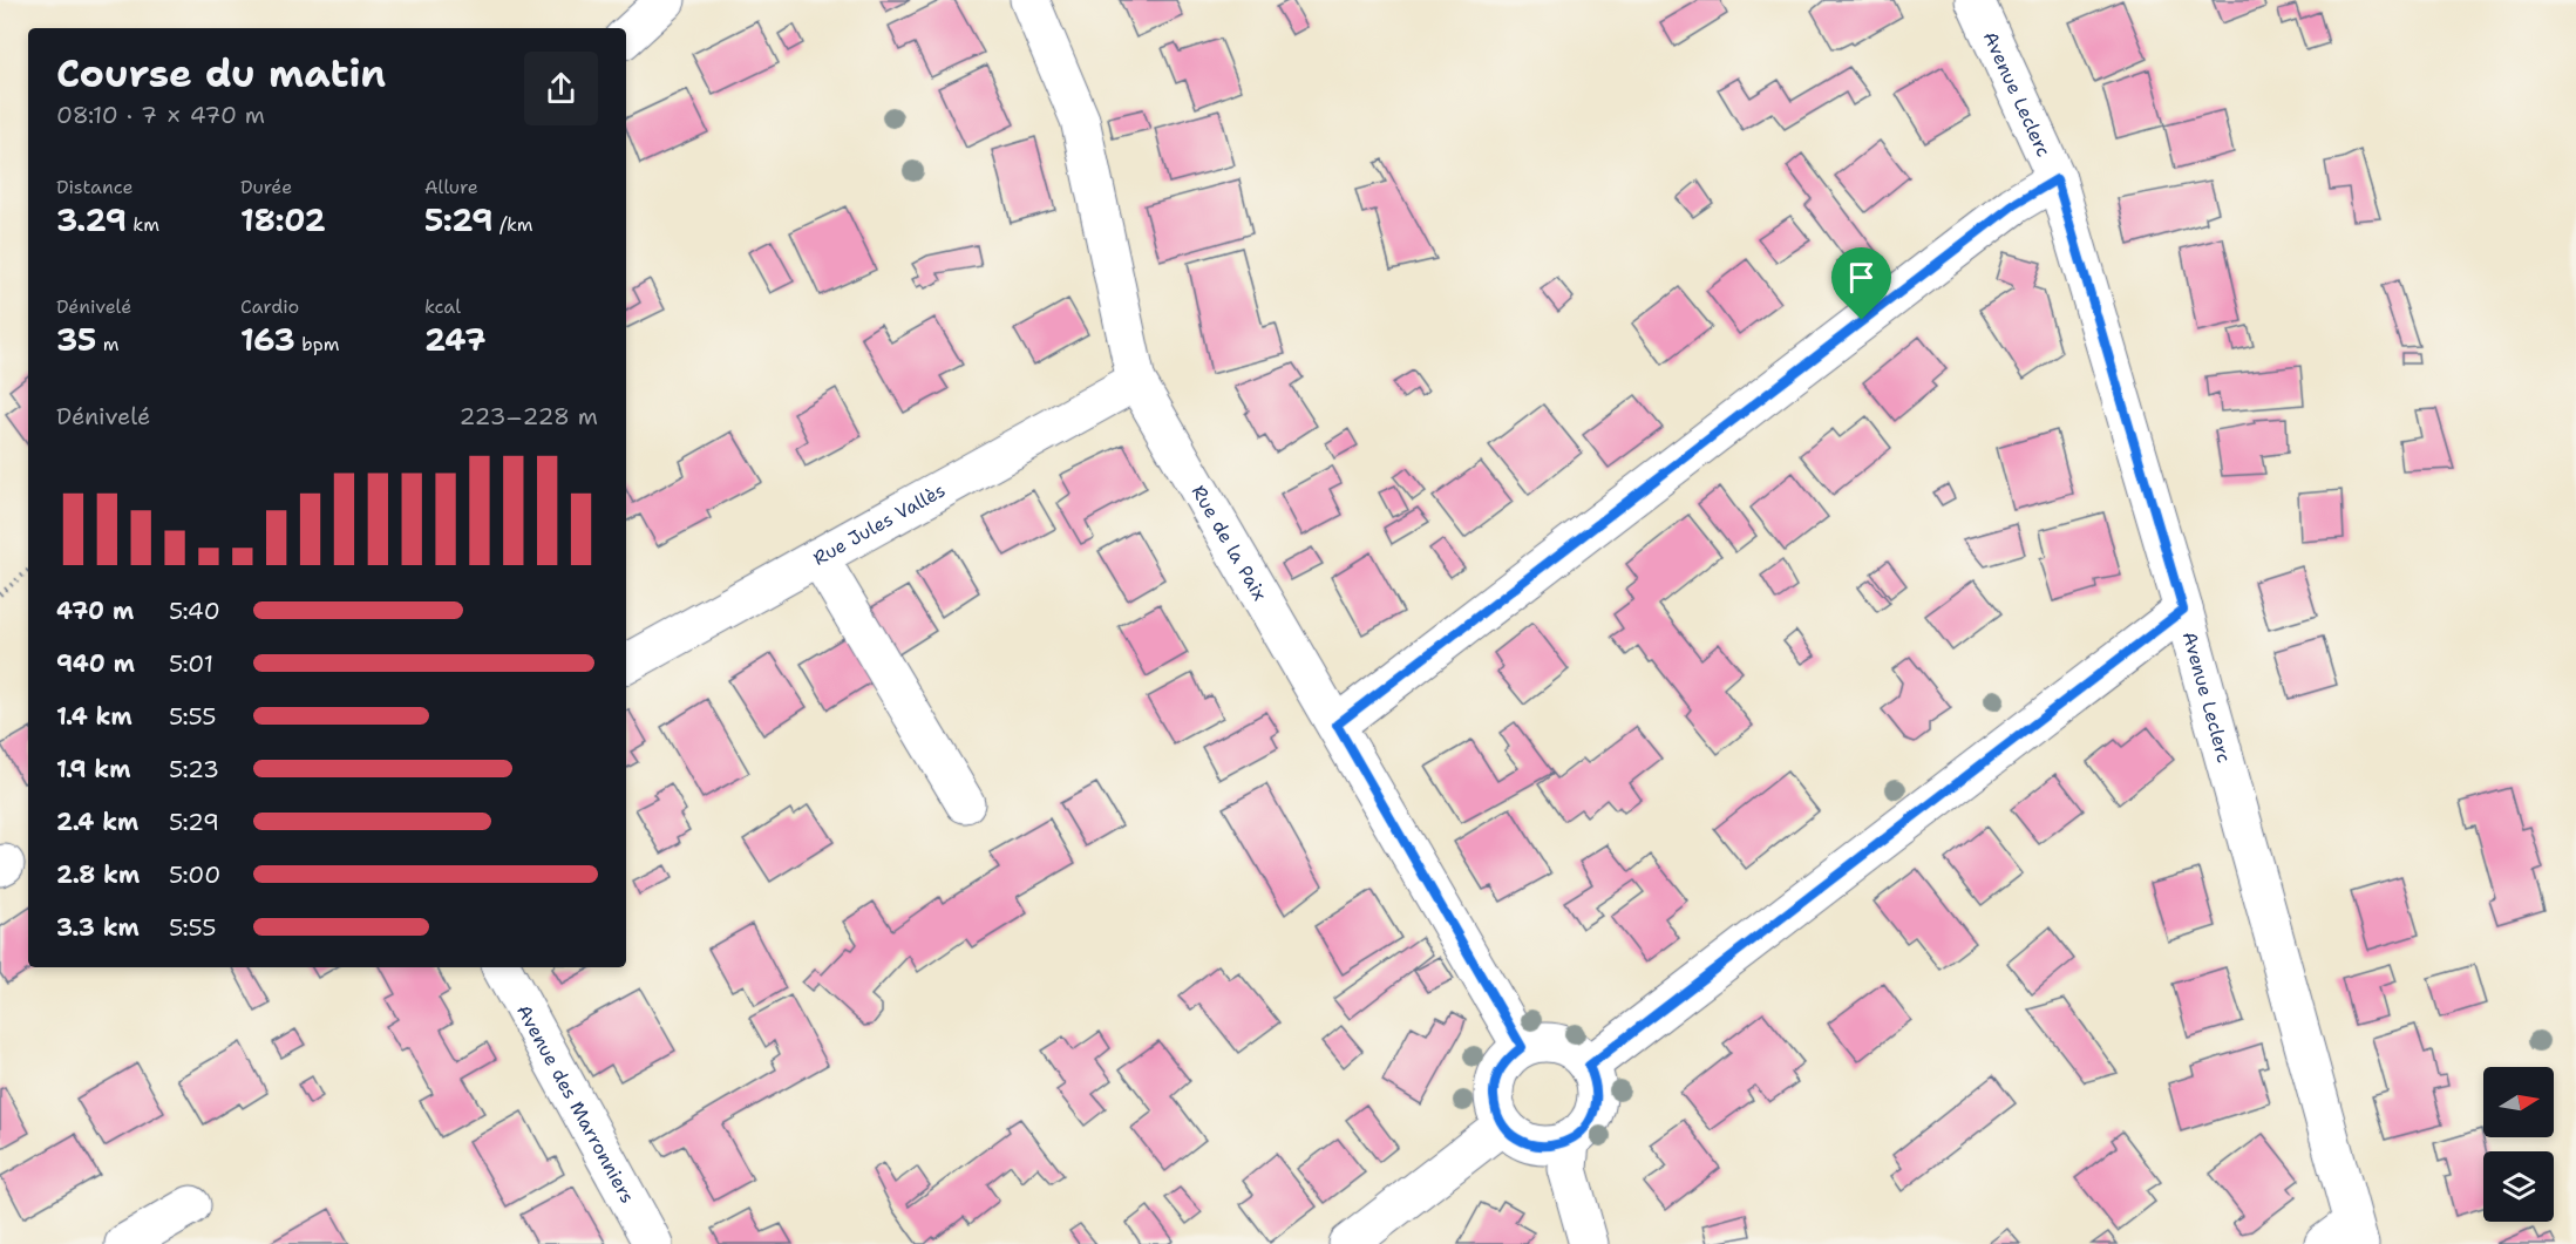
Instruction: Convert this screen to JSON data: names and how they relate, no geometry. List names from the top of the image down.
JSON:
{
  "streets": {
    "street": [
      "Avenue Leclerc",
      "Rue Jules Vallès",
      "Rue de la Paix",
      "Avenue des Marronniers"
    ]
  },
  "crossings": [
    ["Rue Jules Vallès", "Rue de la Paix"]
  ],
  "north": "right",
  "page": {
    "heading": ["Course du matin", "08:10 · 7 × 470 m"],
    "stats": [
      ["Distance", "3.29 km"],
      ["Durée", "18:02"],
      ["Allure", "5:29 /km"],
      ["Dénivelé", "35 m"],
      ["Cardio", "163 bpm"],
      ["kcal", "247"]
    ],
    "chart": ["Dénivelé", "223–228 m"],
    "list": [
      {
        "name": "470 m",
        "note": "5:40"
      },
      {
        "name": "940 m",
        "note": "5:01"
      },
      {
        "name": "1.4 km",
        "note": "5:55"
      },
      {
        "name": "1.9 km",
        "note": "5:23"
      },
      {
        "name": "2.4 km",
        "note": "5:29"
      },
      {
        "name": "2.8 km",
        "note": "5:00"
      },
      {
        "name": "3.3 km",
        "note": "5:55"
      }
    ]
  }
}
